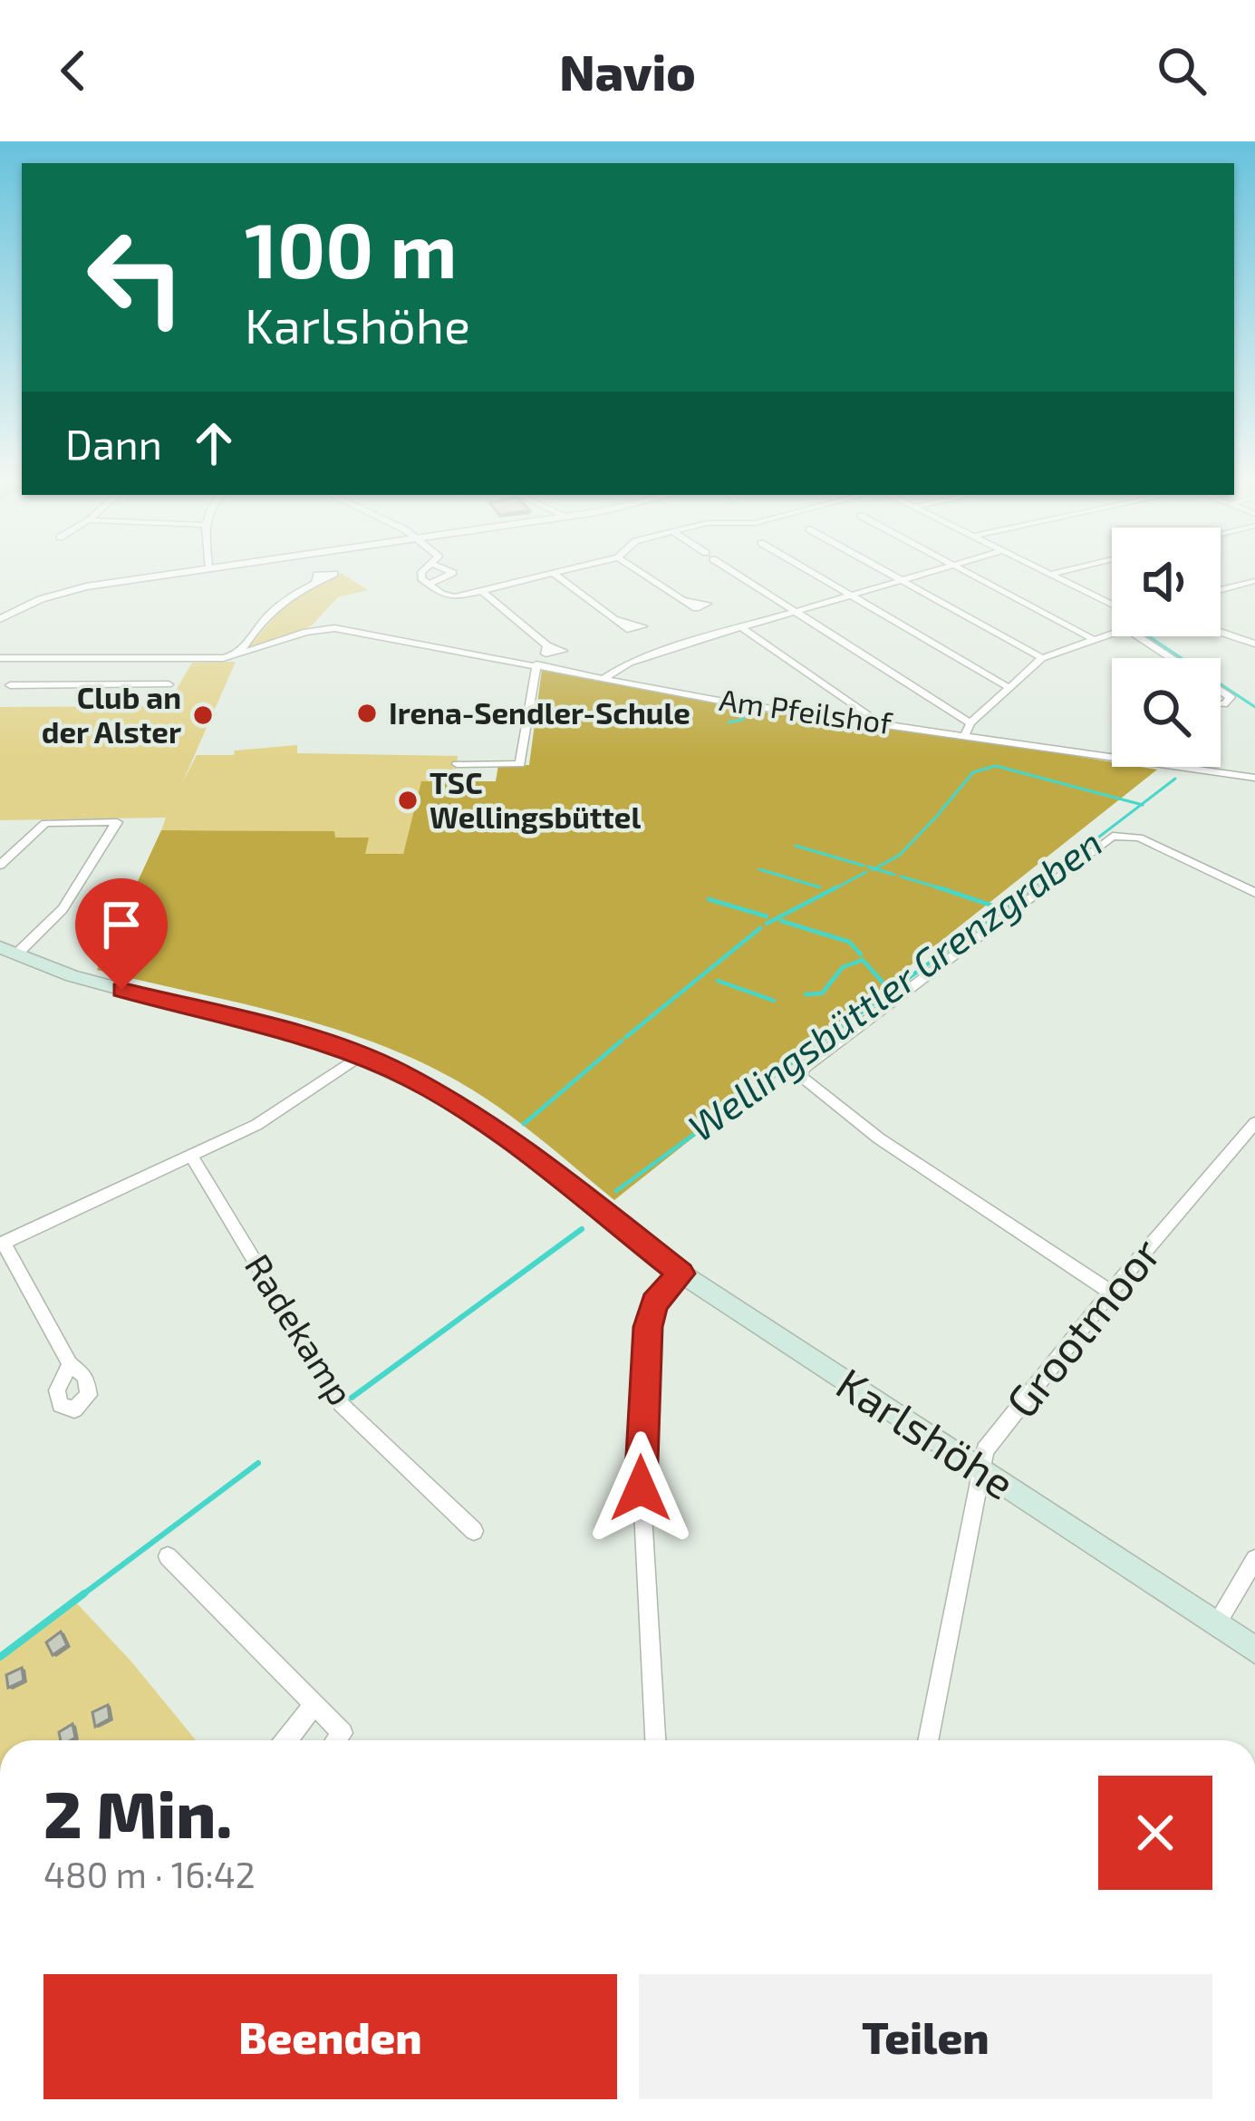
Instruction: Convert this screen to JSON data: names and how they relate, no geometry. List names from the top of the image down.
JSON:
{
  "streets": {
    "main road": ["Karlshöhe"],
    "street": ["Am Pfeilshof", "Grootmoor", "Radekamp"]
  },
  "crossings": [
    ["Grootmoor", "Karlshöhe"]
  ],
  "water": ["Wellingsbüttler Grenzgraben"],
  "places": ["Irena-Sendler-Schule", "Club an der Alster", "TSC Wellingsbüttel"],
  "page": {
    "header": "Navio",
    "turn": ["100 m", "Karlshöhe"],
    "then": "Dann",
    "heading": ["2 Min.", "480 m · 16:42"],
    "buttons": ["Beenden", "Teilen"]
  }
}
